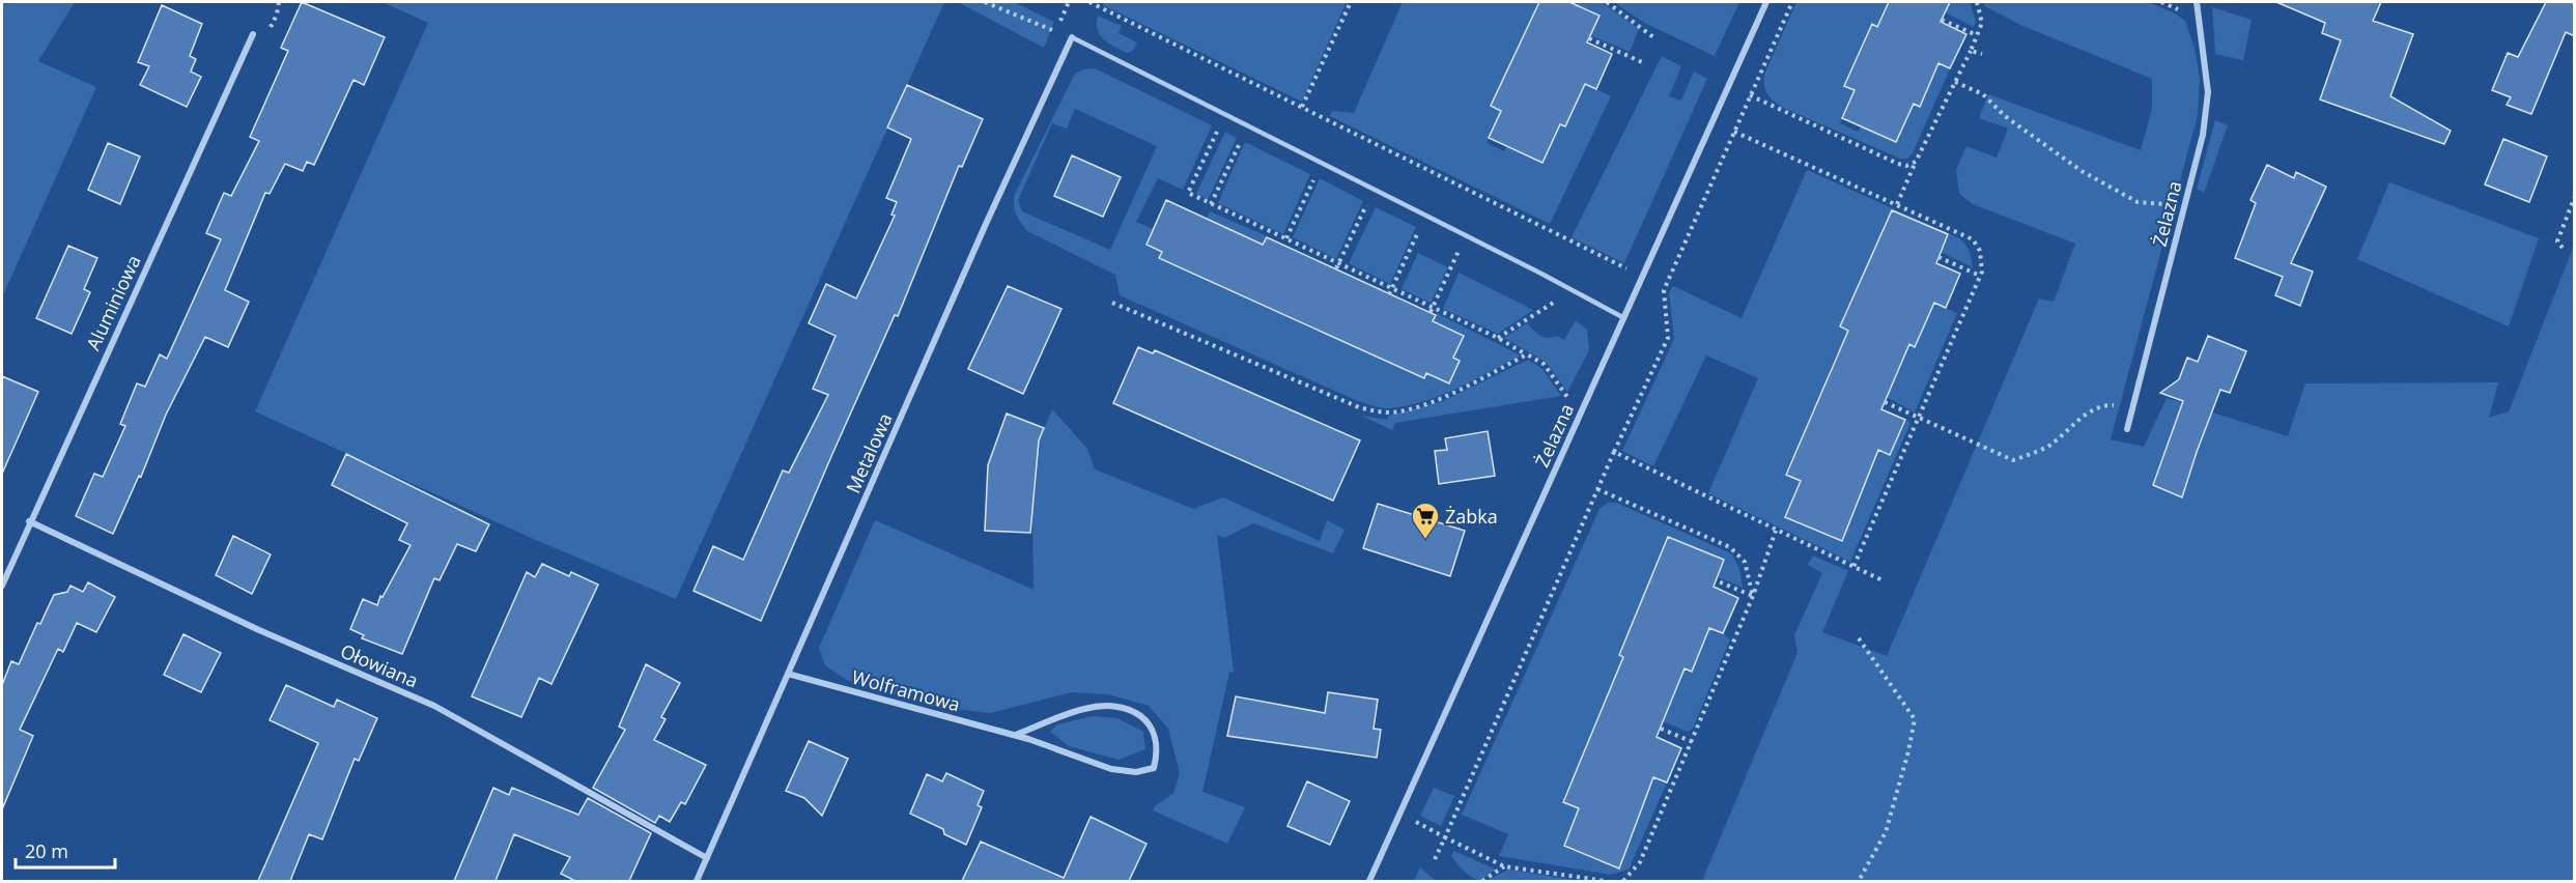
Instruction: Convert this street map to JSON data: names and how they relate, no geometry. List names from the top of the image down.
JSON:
{
  "streets": {
    "street": [
      "Żelazna",
      "Aluminiowa",
      "Metalowa",
      "Ołowiana",
      "Wolframowa"
    ]
  },
  "crossings": [
    ["Aluminiowa", "Ołowiana"],
    ["Metalowa", "Ołowiana"],
    ["Metalowa", "Wolframowa"]
  ],
  "places": {
    "supermarket": ["Żabka"]
  },
  "scale_bar": "20 m"
}
